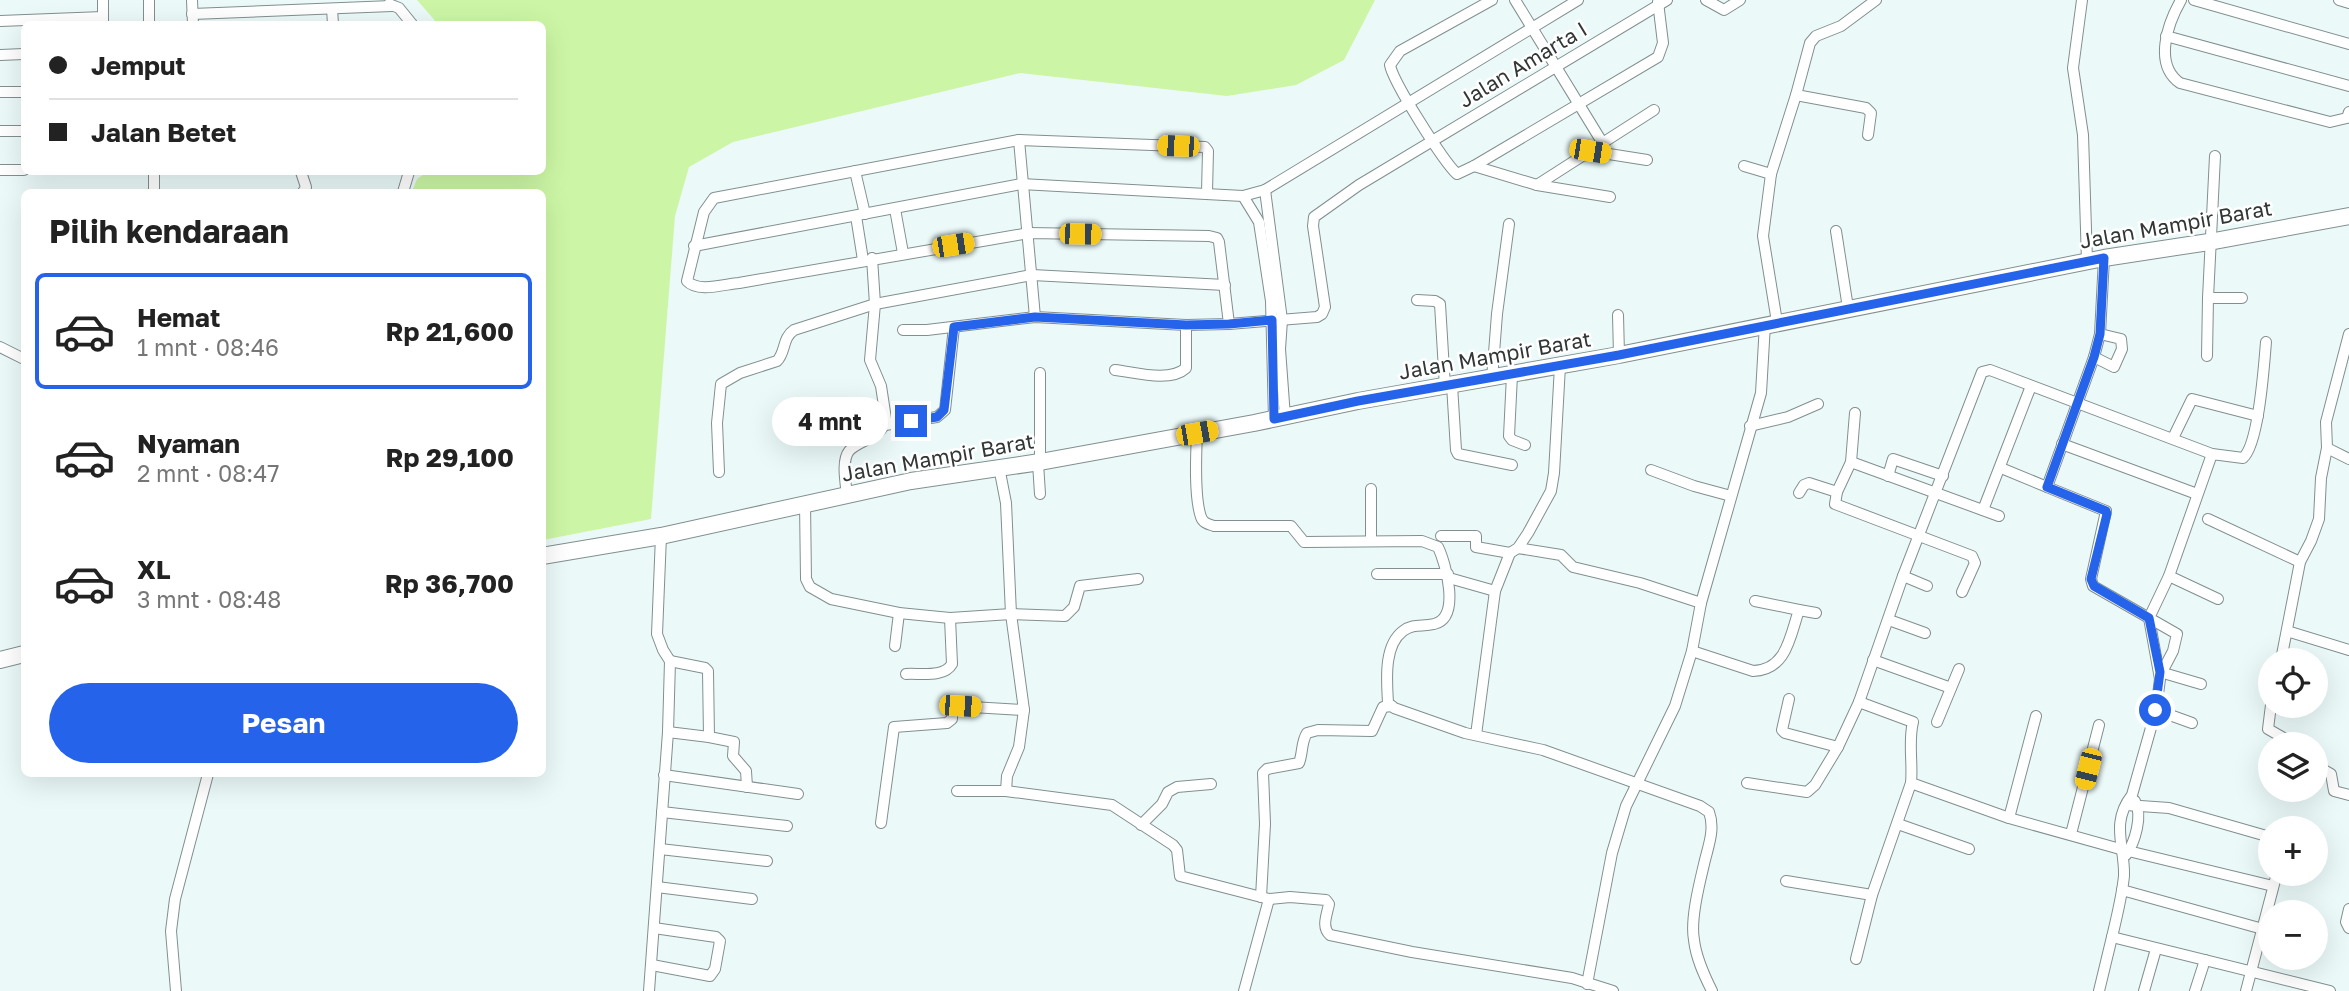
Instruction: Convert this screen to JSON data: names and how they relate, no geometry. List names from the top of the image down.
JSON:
{
  "streets": {
    "street": ["Jalan Amarta I", "Jalan Mampir Barat"]
  },
  "page": {
    "banner": ["Jemput", "Jalan Betet"],
    "heading": "Pilih kendaraan",
    "list": [
      {
        "name": "Hemat",
        "note": "1 mnt · 08:46",
        "value": "Rp 21,600"
      },
      {
        "name": "Nyaman",
        "note": "2 mnt · 08:47",
        "value": "Rp 29,100"
      },
      {
        "name": "XL",
        "note": "3 mnt · 08:48",
        "value": "Rp 36,700"
      }
    ],
    "bubble": "4 mnt",
    "map_buttons": ["+", "−"],
    "buttons": "Pesan"
  }
}
